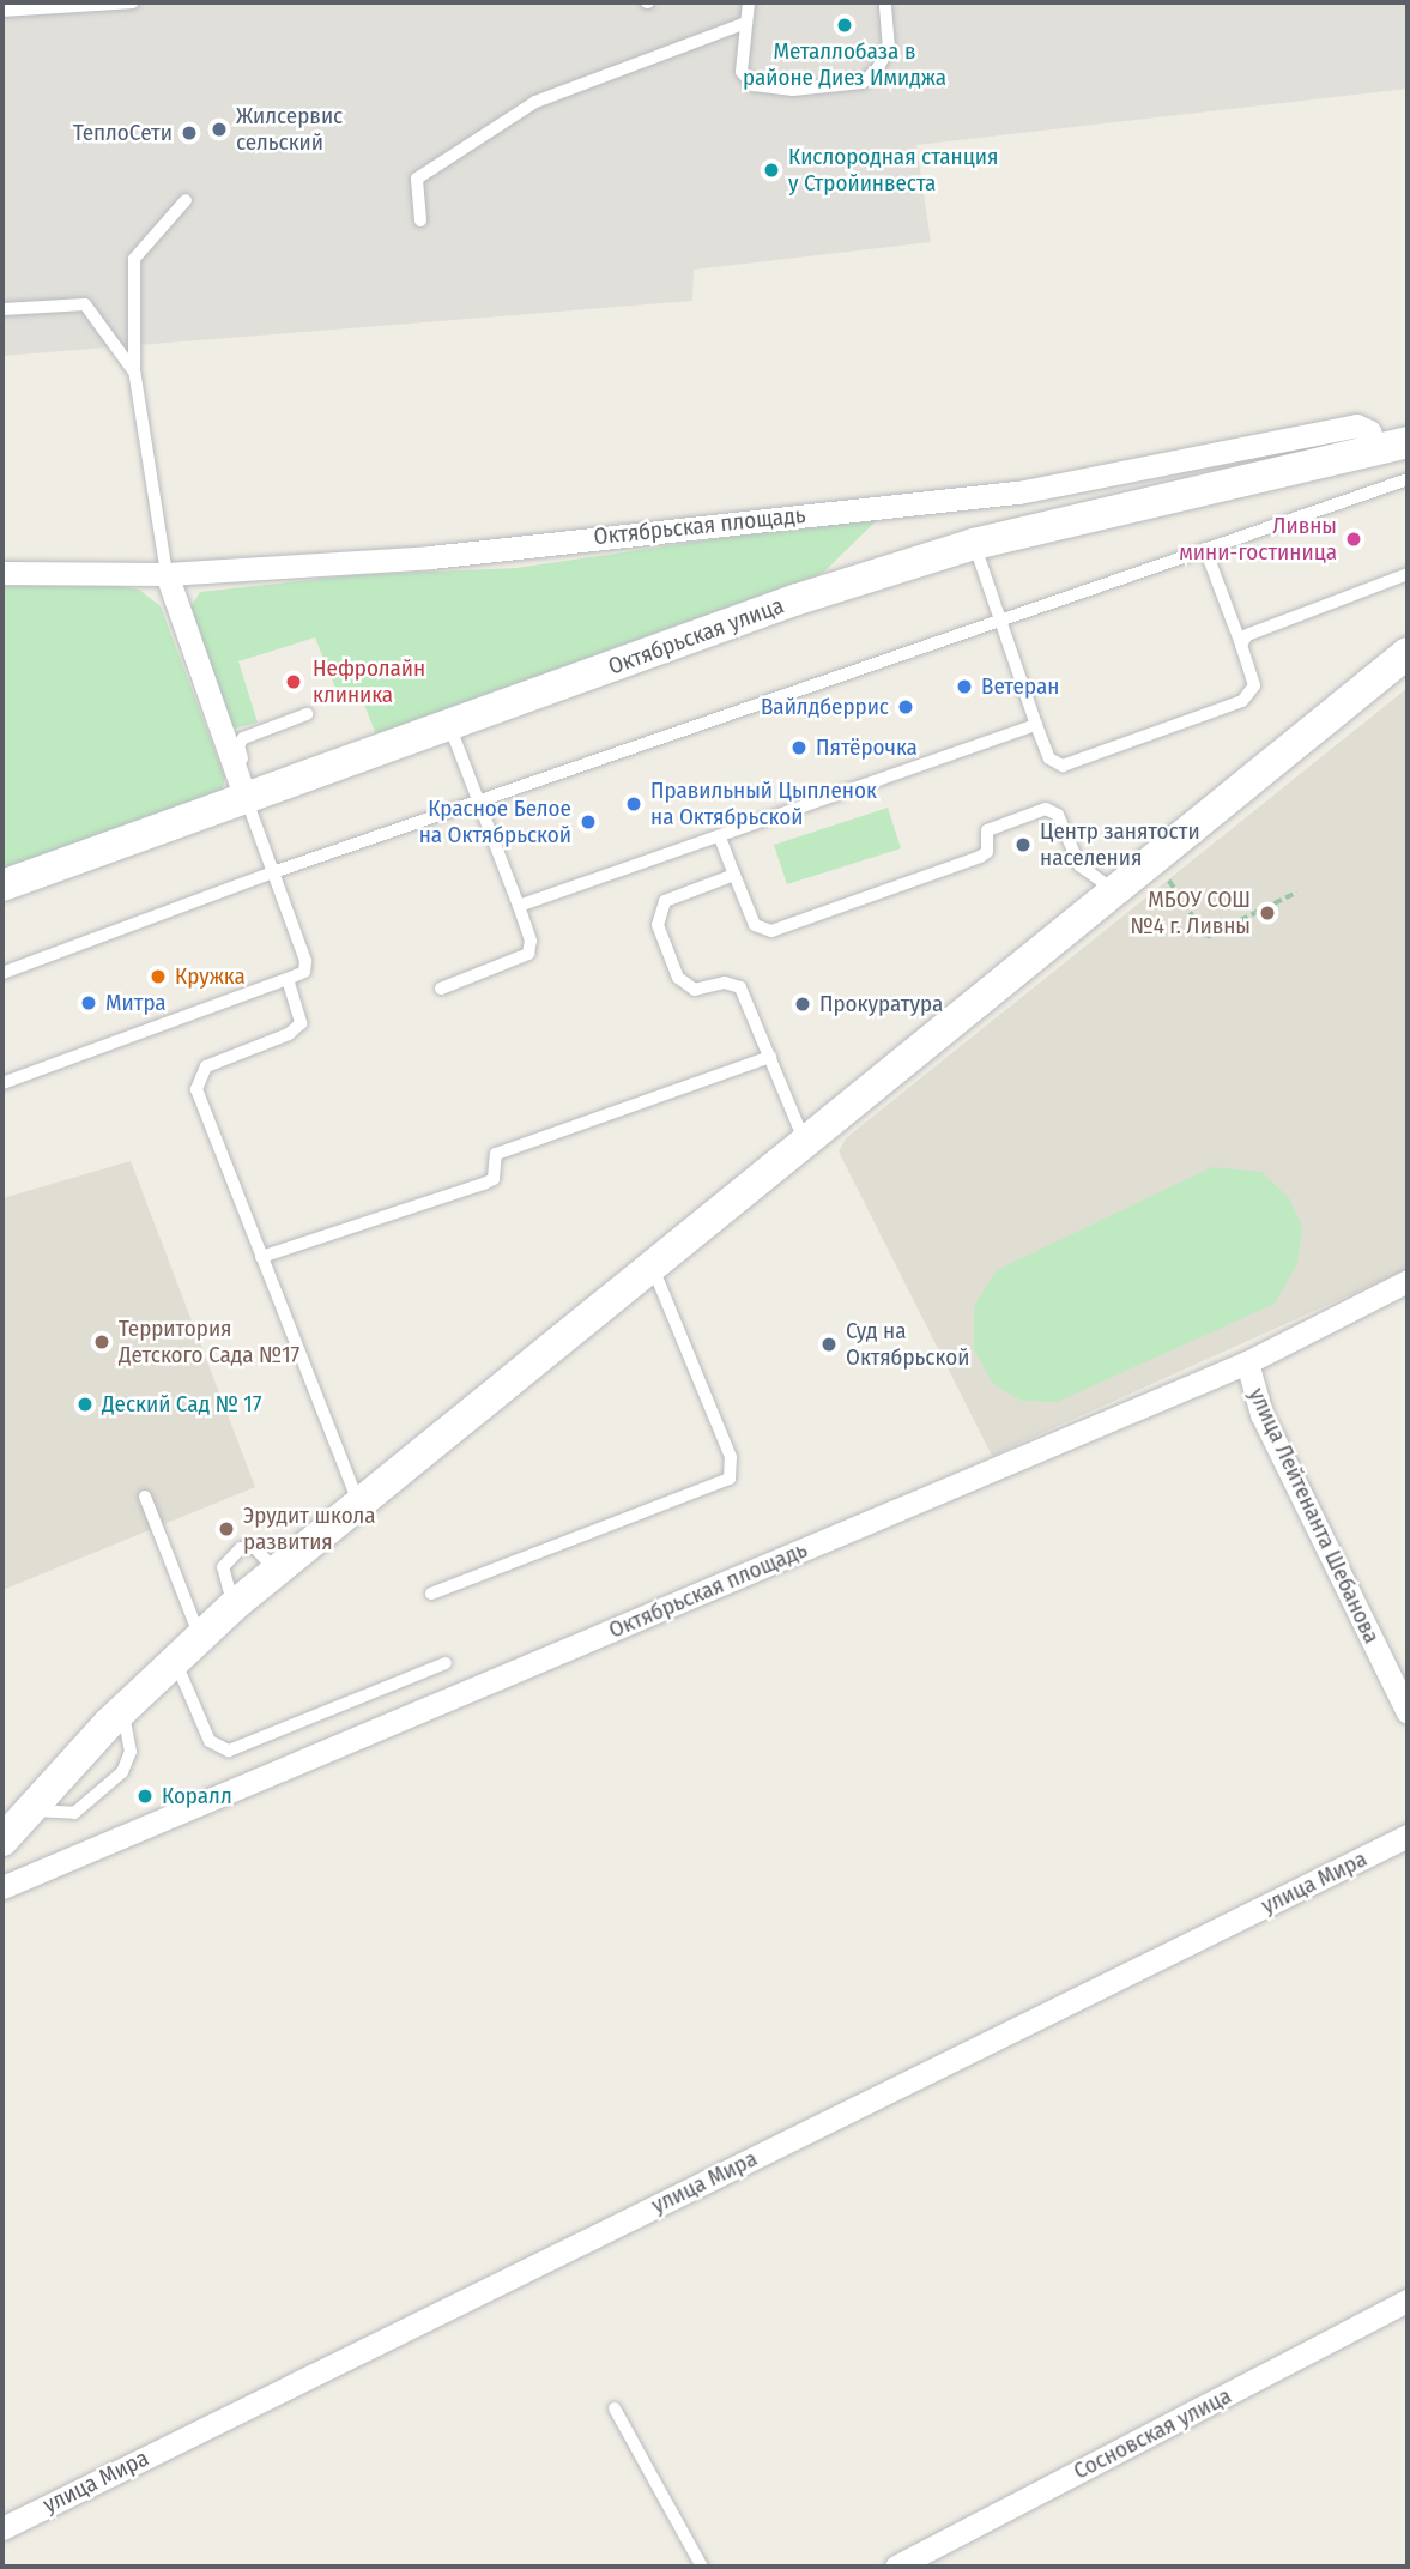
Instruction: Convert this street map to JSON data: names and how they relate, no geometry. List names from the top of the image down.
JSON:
{
  "streets": {
    "street": [
      "Октябрьская площадь",
      "Октябрьская улица",
      "улица Лейтенанта Шебанова",
      "улица Мира",
      "Сосновская улица"
    ]
  },
  "crossings": [
    ["Октябрьская площадь", "Октябрьская улица"],
    ["Октябрьская площадь", "улица Лейтенанта Шебанова"]
  ],
  "places": [
    "Металлобаза в районе Диез Имиджа",
    "Жилсервис сельский",
    "ТеплоСети",
    "Кислородная станция у Стройинвеста",
    "Ливны мини-гостиница",
    "Нефролайн клиника",
    "Ветеран",
    "Вайлдберрис",
    "Пятёрочка",
    "Правильный Цыпленок на Октябрьской",
    "Красное Белое на Октябрьской",
    "Центр занятости населения",
    "МБОУ СОШ №4 г. Ливны",
    "Кружка",
    "Митра",
    "Прокуратура",
    "Территория Детского Сада №17",
    "Суд на Октябрьской",
    "Деский Сад № 17",
    "Эрудит школа развития",
    "Коралл"
  ]
}
